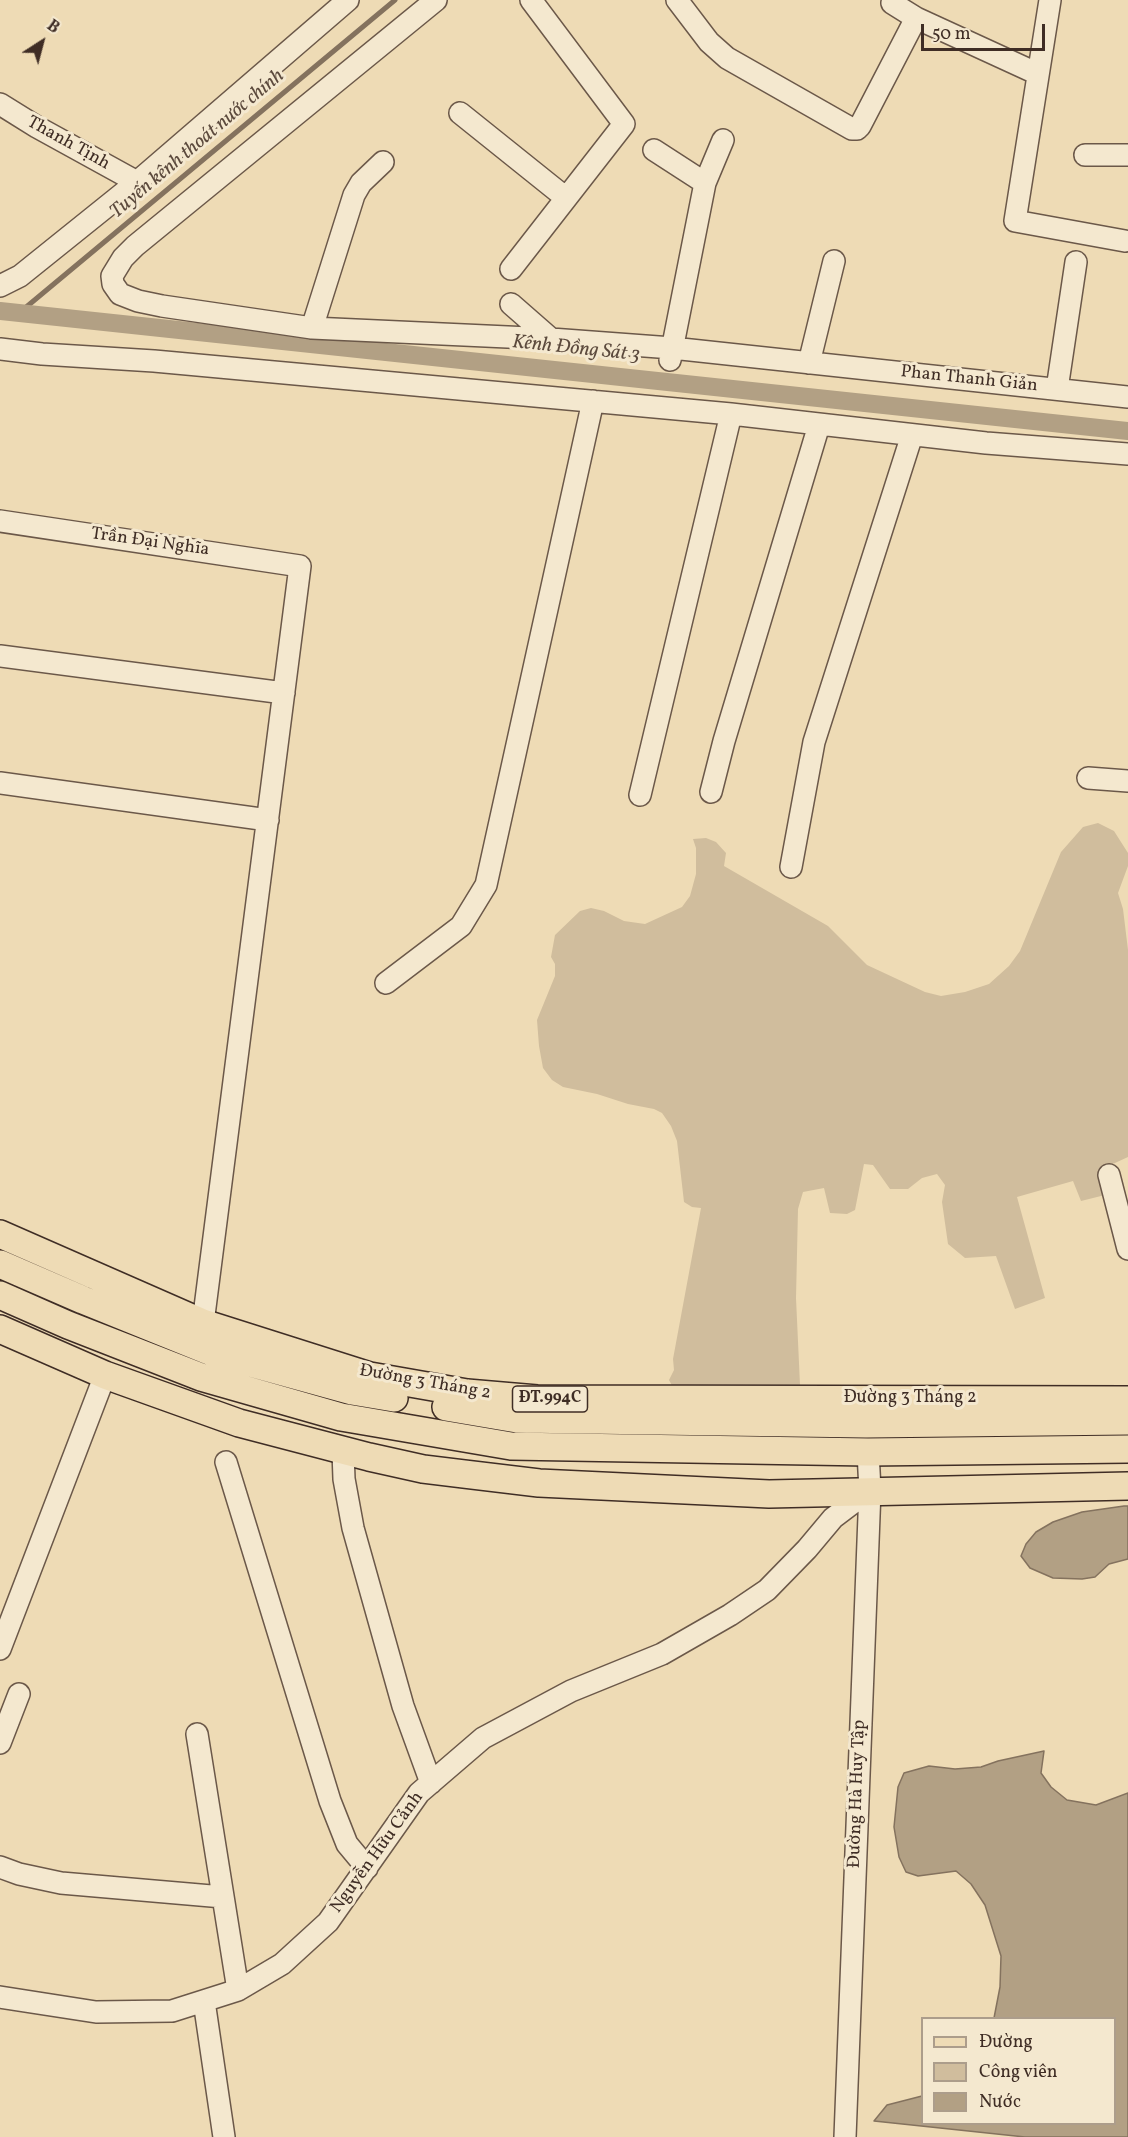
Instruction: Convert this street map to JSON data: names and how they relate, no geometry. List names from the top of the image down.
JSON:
{
  "streets": {
    "main road": ["Đường 3 Tháng 2", "ĐT.994C"],
    "street": [
      "Thanh Tịnh",
      "Phan Thanh Giản",
      "Trần Đại Nghĩa",
      "Đường Hà Huy Tập",
      "Nguyễn Hữu Cảnh"
    ]
  },
  "crossings": [
    ["Đường Hà Huy Tập", "Nguyễn Hữu Cảnh"]
  ],
  "water": ["Tuyến kênh thoát nước chính", "Kênh Đồng Sát 3"],
  "legend": ["Đường", "Công viên", "Nước"],
  "scale_bar": "50 m",
  "north": "top right"
}
